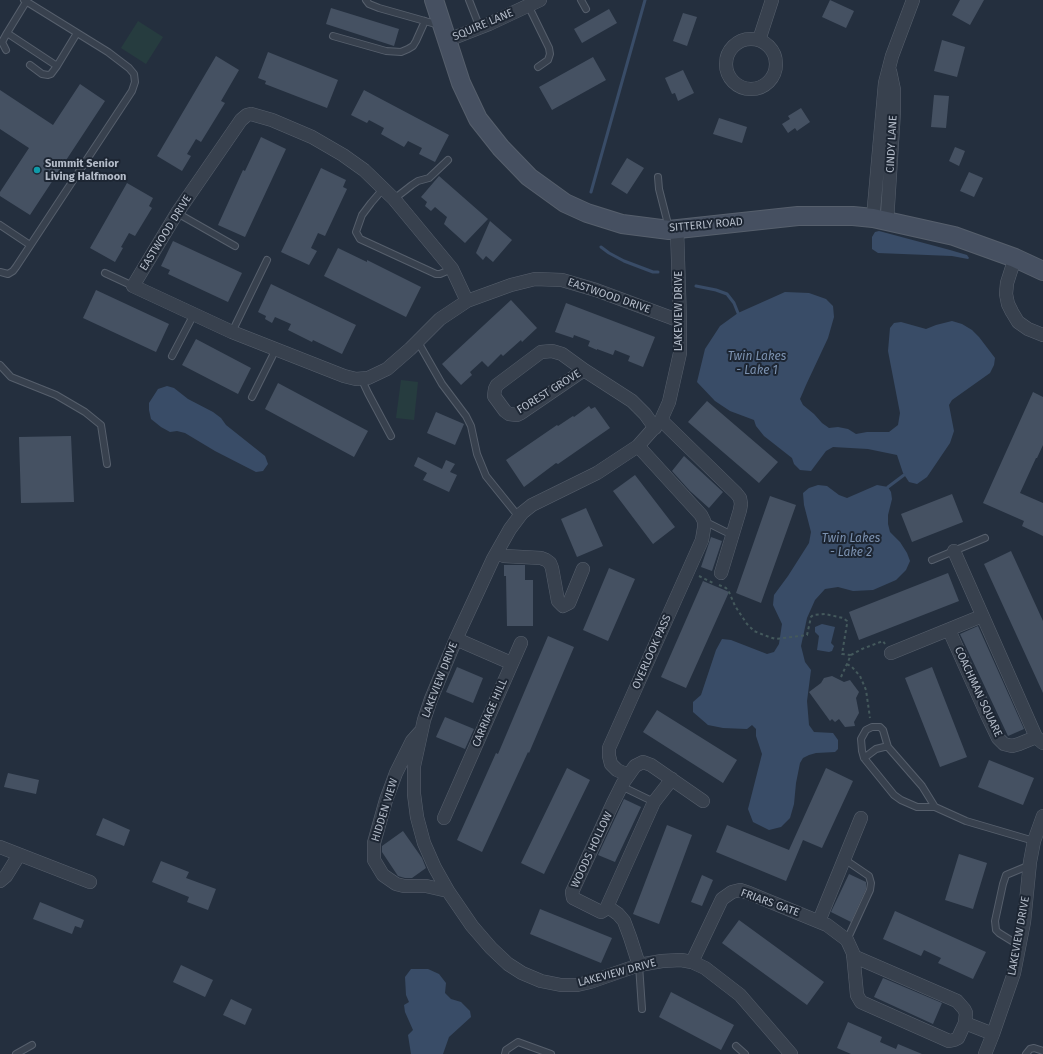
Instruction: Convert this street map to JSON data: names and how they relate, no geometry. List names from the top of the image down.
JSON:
{
  "streets": {
    "street": [
      "SQUIRE LANE",
      "CINDY LANE",
      "SITTERLY ROAD",
      "EASTWOOD DRIVE",
      "LAKEVIEW DRIVE",
      "FOREST GROVE",
      "OVERLOOK PASS",
      "COACHMAN SQUARE",
      "CARRIAGE HILL",
      "HIDDEN VIEW",
      "WOODS HOLLOW",
      "FRIARS GATE"
    ]
  },
  "crossings": [
    ["SQUIRE LANE", "SITTERLY ROAD"],
    ["CINDY LANE", "SITTERLY ROAD"],
    ["SITTERLY ROAD", "LAKEVIEW DRIVE"],
    ["EASTWOOD DRIVE", "LAKEVIEW DRIVE"],
    ["LAKEVIEW DRIVE", "FOREST GROVE"],
    ["LAKEVIEW DRIVE", "HIDDEN VIEW"],
    ["LAKEVIEW DRIVE", "FRIARS GATE"],
    ["OVERLOOK PASS", "WOODS HOLLOW"]
  ],
  "water": ["Twin Lakes - Lake 1", "Twin Lakes - Lake 2"],
  "places": ["Summit Senior Living Halfmoon"]
}
